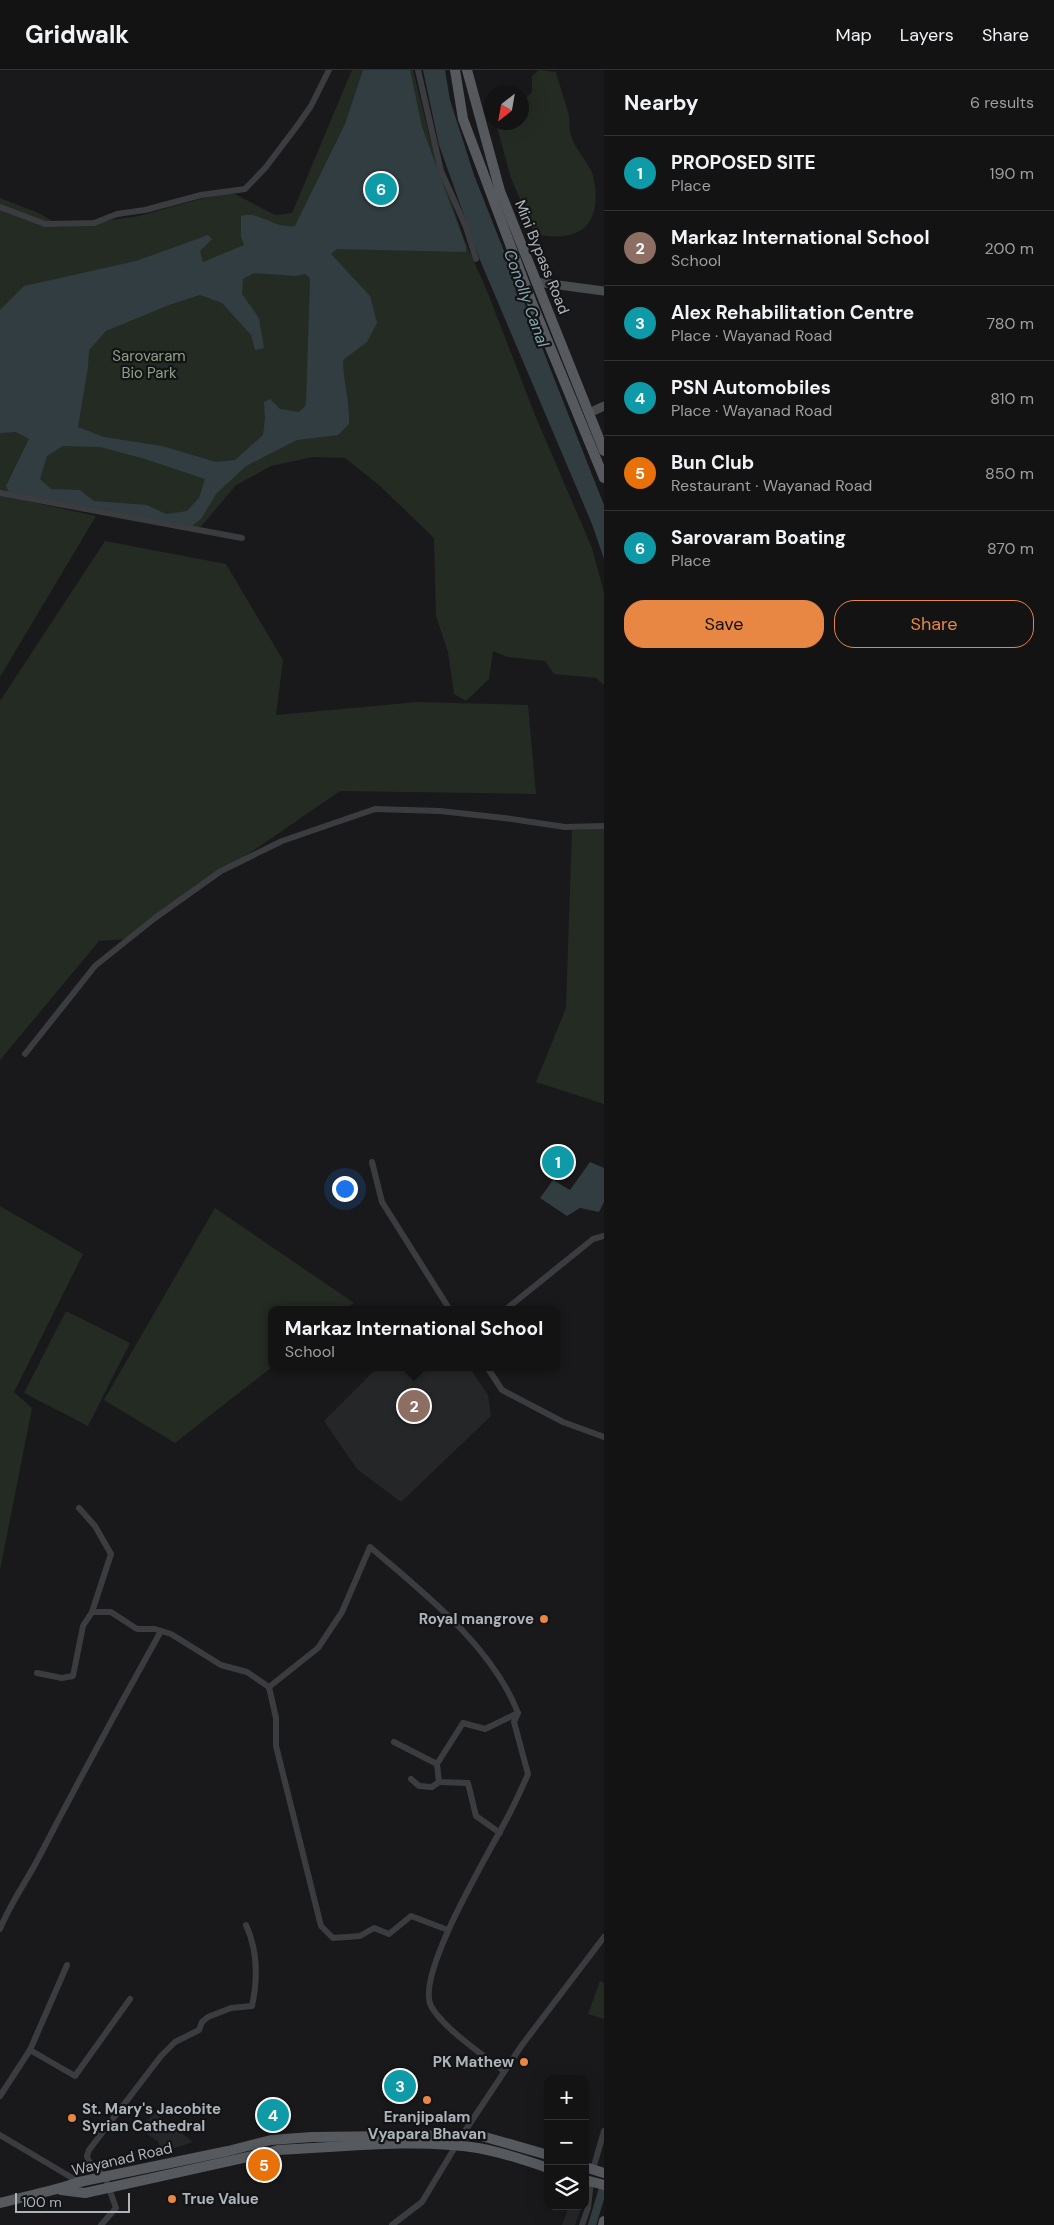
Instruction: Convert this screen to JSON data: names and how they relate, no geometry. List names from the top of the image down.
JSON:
{
  "streets": {
    "main road": ["Mini Bypass Road", "Wayanad Road"]
  },
  "water": ["Conolly Canal"],
  "parks": ["Sarovaram Bio Park"],
  "places": [
    "Royal mangrove",
    "PK Mathew",
    "Eranjipalam Vyapara Bhavan",
    "St. Mary's Jacobite Syrian Cathedral",
    "True Value"
  ],
  "scale_bar": "100 m",
  "north": "bottom left",
  "page": {
    "header": "Gridwalk",
    "nav": ["Map", "Layers", "Share"],
    "heading": ["Nearby", "6 results"],
    "list": [
      {
        "mark": "1",
        "name": "PROPOSED SITE",
        "note": "Place",
        "value": "190 m"
      },
      {
        "mark": "2",
        "name": "Markaz International School",
        "note": "School",
        "value": "200 m"
      },
      {
        "mark": "3",
        "name": "Alex Rehabilitation Centre",
        "note": "Place · Wayanad Road",
        "value": "780 m"
      },
      {
        "mark": "4",
        "name": "PSN Automobiles",
        "note": "Place · Wayanad Road",
        "value": "810 m"
      },
      {
        "mark": "5",
        "name": "Bun Club",
        "note": "Restaurant · Wayanad Road",
        "value": "850 m"
      },
      {
        "mark": "6",
        "name": "Sarovaram Boating",
        "note": "Place",
        "value": "870 m"
      }
    ],
    "pins": [
      "6",
      "1",
      "2",
      "3",
      "4",
      "5"
    ],
    "buttons": ["Save", "Share"],
    "popup": ["Markaz International School", "School"],
    "map_buttons": ["+", "−"],
    "scale": "100 m"
  }
}
